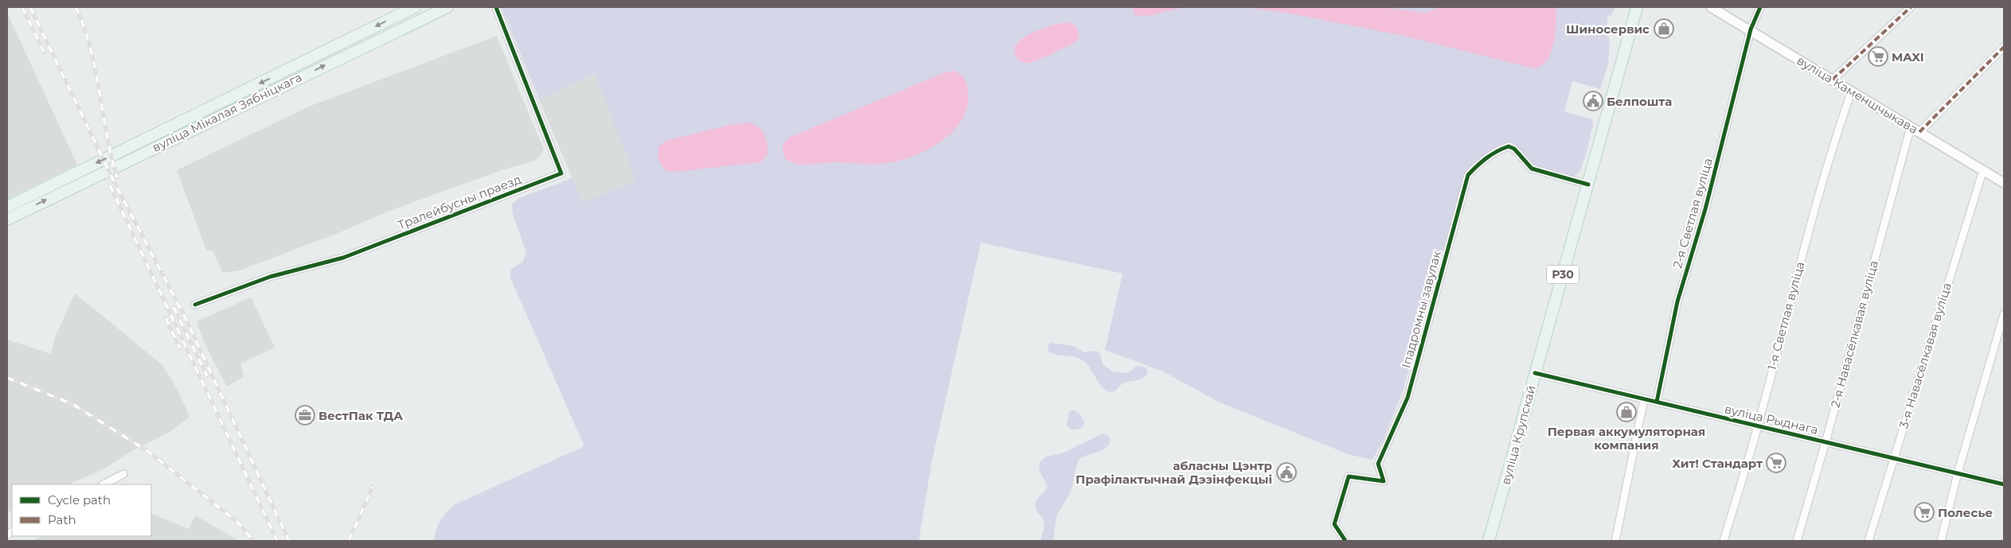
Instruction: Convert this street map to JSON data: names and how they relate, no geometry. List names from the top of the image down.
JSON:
{
  "streets": {
    "main road": ["вуліца Мікалая Зябніцкага", "Р30", "вуліца Крупскай"],
    "street": [
      "вуліца Каменшчыкава",
      "Тралейбусны праезд",
      "2-я Светлая вуліца",
      "Іпадромны завулак",
      "1-я Светлая вуліца",
      "2-я Навасёлкавая вуліца",
      "3-я Навасёлкавая вуліца",
      "вуліца Рыднага"
    ]
  },
  "crossings": [
    ["вуліца Каменшчыкава", "2-я Светлая вуліца"],
    ["вуліца Каменшчыкава", "1-я Светлая вуліца"],
    ["вуліца Каменшчыкава", "2-я Навасёлкавая вуліца"],
    ["вуліца Каменшчыкава", "3-я Навасёлкавая вуліца"],
    ["2-я Светлая вуліца", "вуліца Рыднага"],
    ["Іпадромны завулак", "вуліца Крупскай"],
    ["1-я Светлая вуліца", "вуліца Рыднага"],
    ["2-я Навасёлкавая вуліца", "вуліца Рыднага"],
    ["3-я Навасёлкавая вуліца", "вуліца Рыднага"],
    ["вуліца Рыднага", "вуліца Крупскай"]
  ],
  "places": {
    "shop": ["Шиносервис", "Первая аккумуляторная компания"],
    "supermarket": ["MAXI", "Хит! Стандарт", "Полесье"],
    "public building": ["Белпошта", "абласны Цэнтр Прафілактычнай Дэзінфекцыі"],
    "office": ["ВестПак ТДА"]
  },
  "legend": ["Cycle path", "Path"]
}
